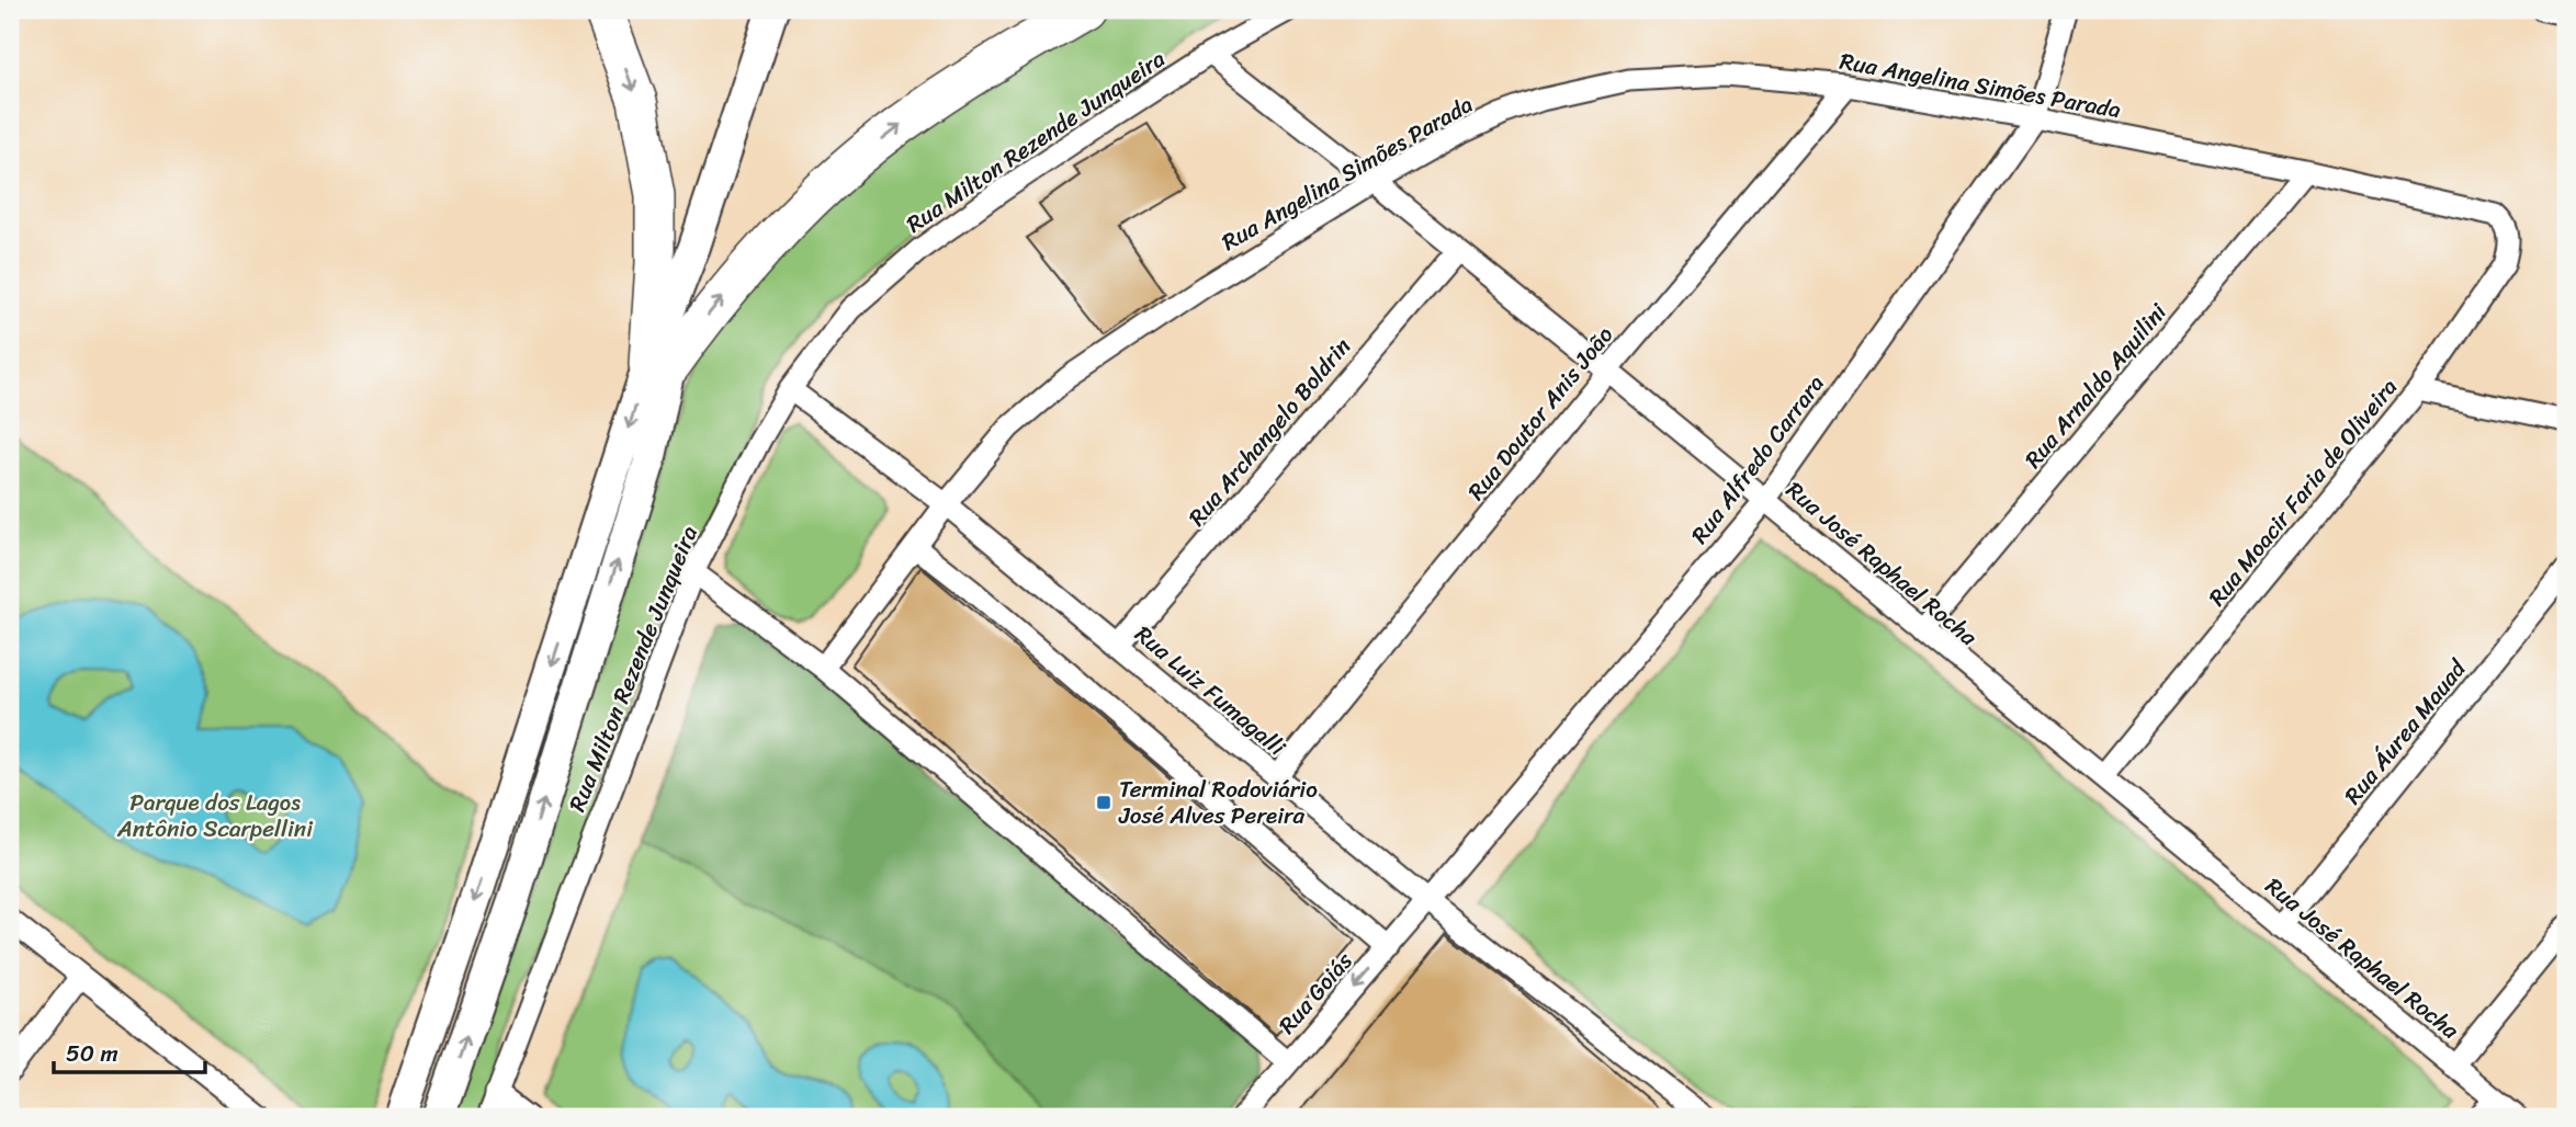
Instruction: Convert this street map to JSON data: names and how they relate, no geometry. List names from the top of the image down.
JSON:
{
  "streets": {
    "street": [
      "Rua Angelina Simões Parada",
      "Rua Milton Rezende Junqueira",
      "Rua Arnaldo Aquilini",
      "Rua Doutor Anis João",
      "Rua Archangelo Boldrin",
      "Rua Alfredo Carrara",
      "Rua Moacir Faria de Oliveira",
      "Rua José Raphael Rocha",
      "Rua Luiz Fumagalli",
      "Rua Áurea Mauad",
      "Rua Goiás"
    ]
  },
  "crossings": [
    ["Rua Angelina Simões Parada", "Rua Arnaldo Aquilini"],
    ["Rua Angelina Simões Parada", "Rua Doutor Anis João"],
    ["Rua Angelina Simões Parada", "Rua Alfredo Carrara"],
    ["Rua Angelina Simões Parada", "Rua Moacir Faria de Oliveira"],
    ["Rua Angelina Simões Parada", "Rua José Raphael Rocha"],
    ["Rua Angelina Simões Parada", "Rua Luiz Fumagalli"],
    ["Rua Milton Rezende Junqueira", "Rua José Raphael Rocha"],
    ["Rua Milton Rezende Junqueira", "Rua Luiz Fumagalli"],
    ["Rua Arnaldo Aquilini", "Rua José Raphael Rocha"],
    ["Rua Doutor Anis João", "Rua José Raphael Rocha"],
    ["Rua Doutor Anis João", "Rua Luiz Fumagalli"],
    ["Rua Archangelo Boldrin", "Rua José Raphael Rocha"],
    ["Rua Archangelo Boldrin", "Rua Luiz Fumagalli"],
    ["Rua Alfredo Carrara", "Rua José Raphael Rocha"],
    ["Rua Alfredo Carrara", "Rua Luiz Fumagalli"],
    ["Rua Alfredo Carrara", "Rua Goiás"],
    ["Rua Moacir Faria de Oliveira", "Rua José Raphael Rocha"],
    ["Rua José Raphael Rocha", "Rua Áurea Mauad"],
    ["Rua Luiz Fumagalli", "Rua Goiás"]
  ],
  "one_way": ["Rua Goiás"],
  "parks": ["Parque dos Lagos Antônio Scarpellini"],
  "places": {
    "transit": ["Terminal Rodoviário José Alves Pereira"]
  },
  "scale_bar": "50 m"
}
